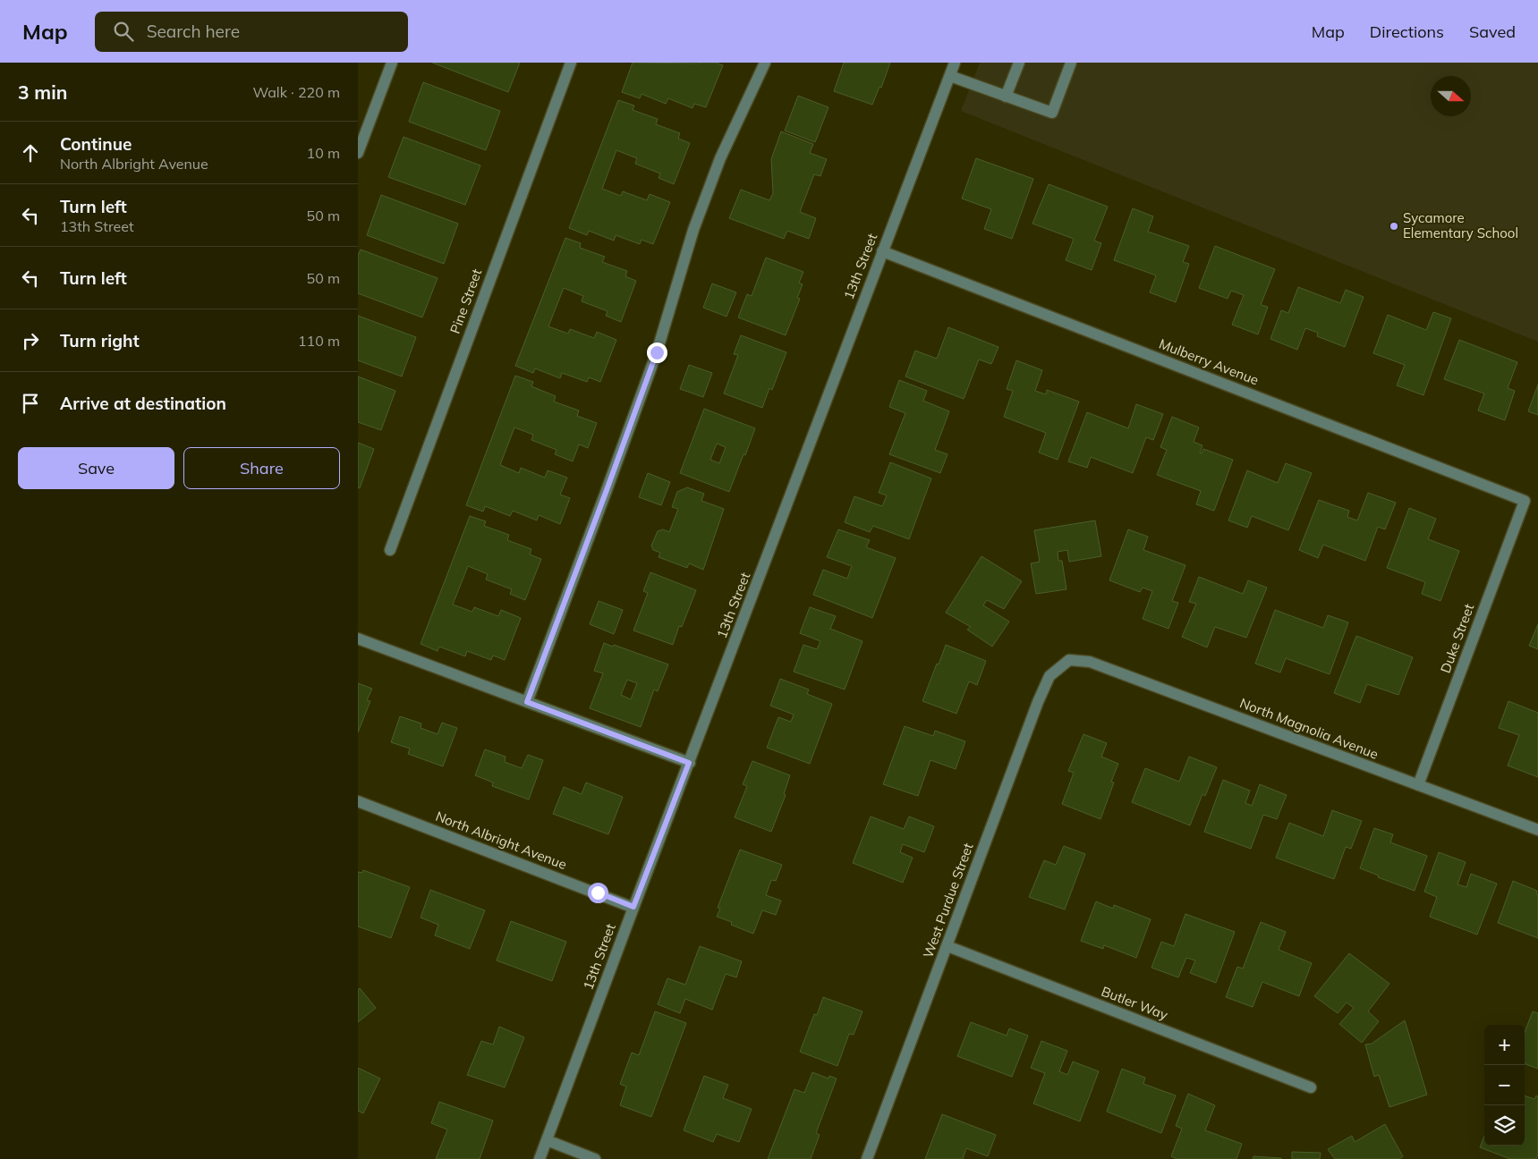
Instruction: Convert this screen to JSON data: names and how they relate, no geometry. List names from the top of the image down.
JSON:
{
  "streets": {
    "street": [
      "13th Street",
      "Pine Street",
      "Mulberry Avenue",
      "Duke Street",
      "North Magnolia Avenue",
      "North Albright Avenue",
      "West Purdue Street",
      "Butler Way"
    ]
  },
  "crossings": [
    ["13th Street", "Mulberry Avenue"],
    ["13th Street", "North Albright Avenue"],
    ["Mulberry Avenue", "Duke Street"],
    ["Duke Street", "North Magnolia Avenue"],
    ["North Magnolia Avenue", "West Purdue Street"],
    ["West Purdue Street", "Butler Way"]
  ],
  "places": ["Sycamore Elementary School"],
  "north": "right",
  "page": {
    "header": "Map",
    "search": "Search here",
    "nav": ["Map", "Directions", "Saved"],
    "heading": ["3 min", "Walk · 220 m"],
    "list": [
      ["Continue", "North Albright Avenue", "10 m"],
      ["Turn left", "13th Street", "50 m"],
      ["Turn left", "50 m"],
      ["Turn right", "110 m"],
      "Arrive at destination"
    ],
    "buttons": ["Save", "Share"],
    "map_buttons": ["+", "−"]
  }
}
